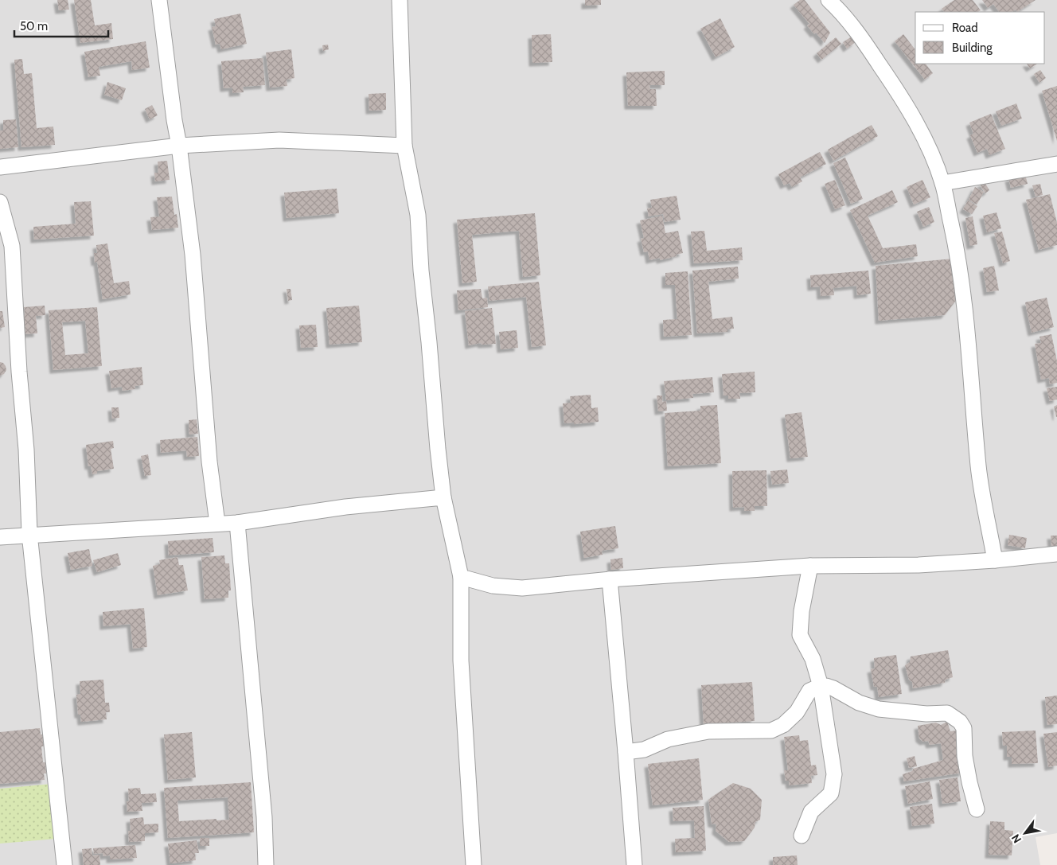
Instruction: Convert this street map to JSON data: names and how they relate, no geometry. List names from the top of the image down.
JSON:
{
  "legend": ["Road", "Building"],
  "scale_bar": "50 m",
  "north": "bottom left"
}
